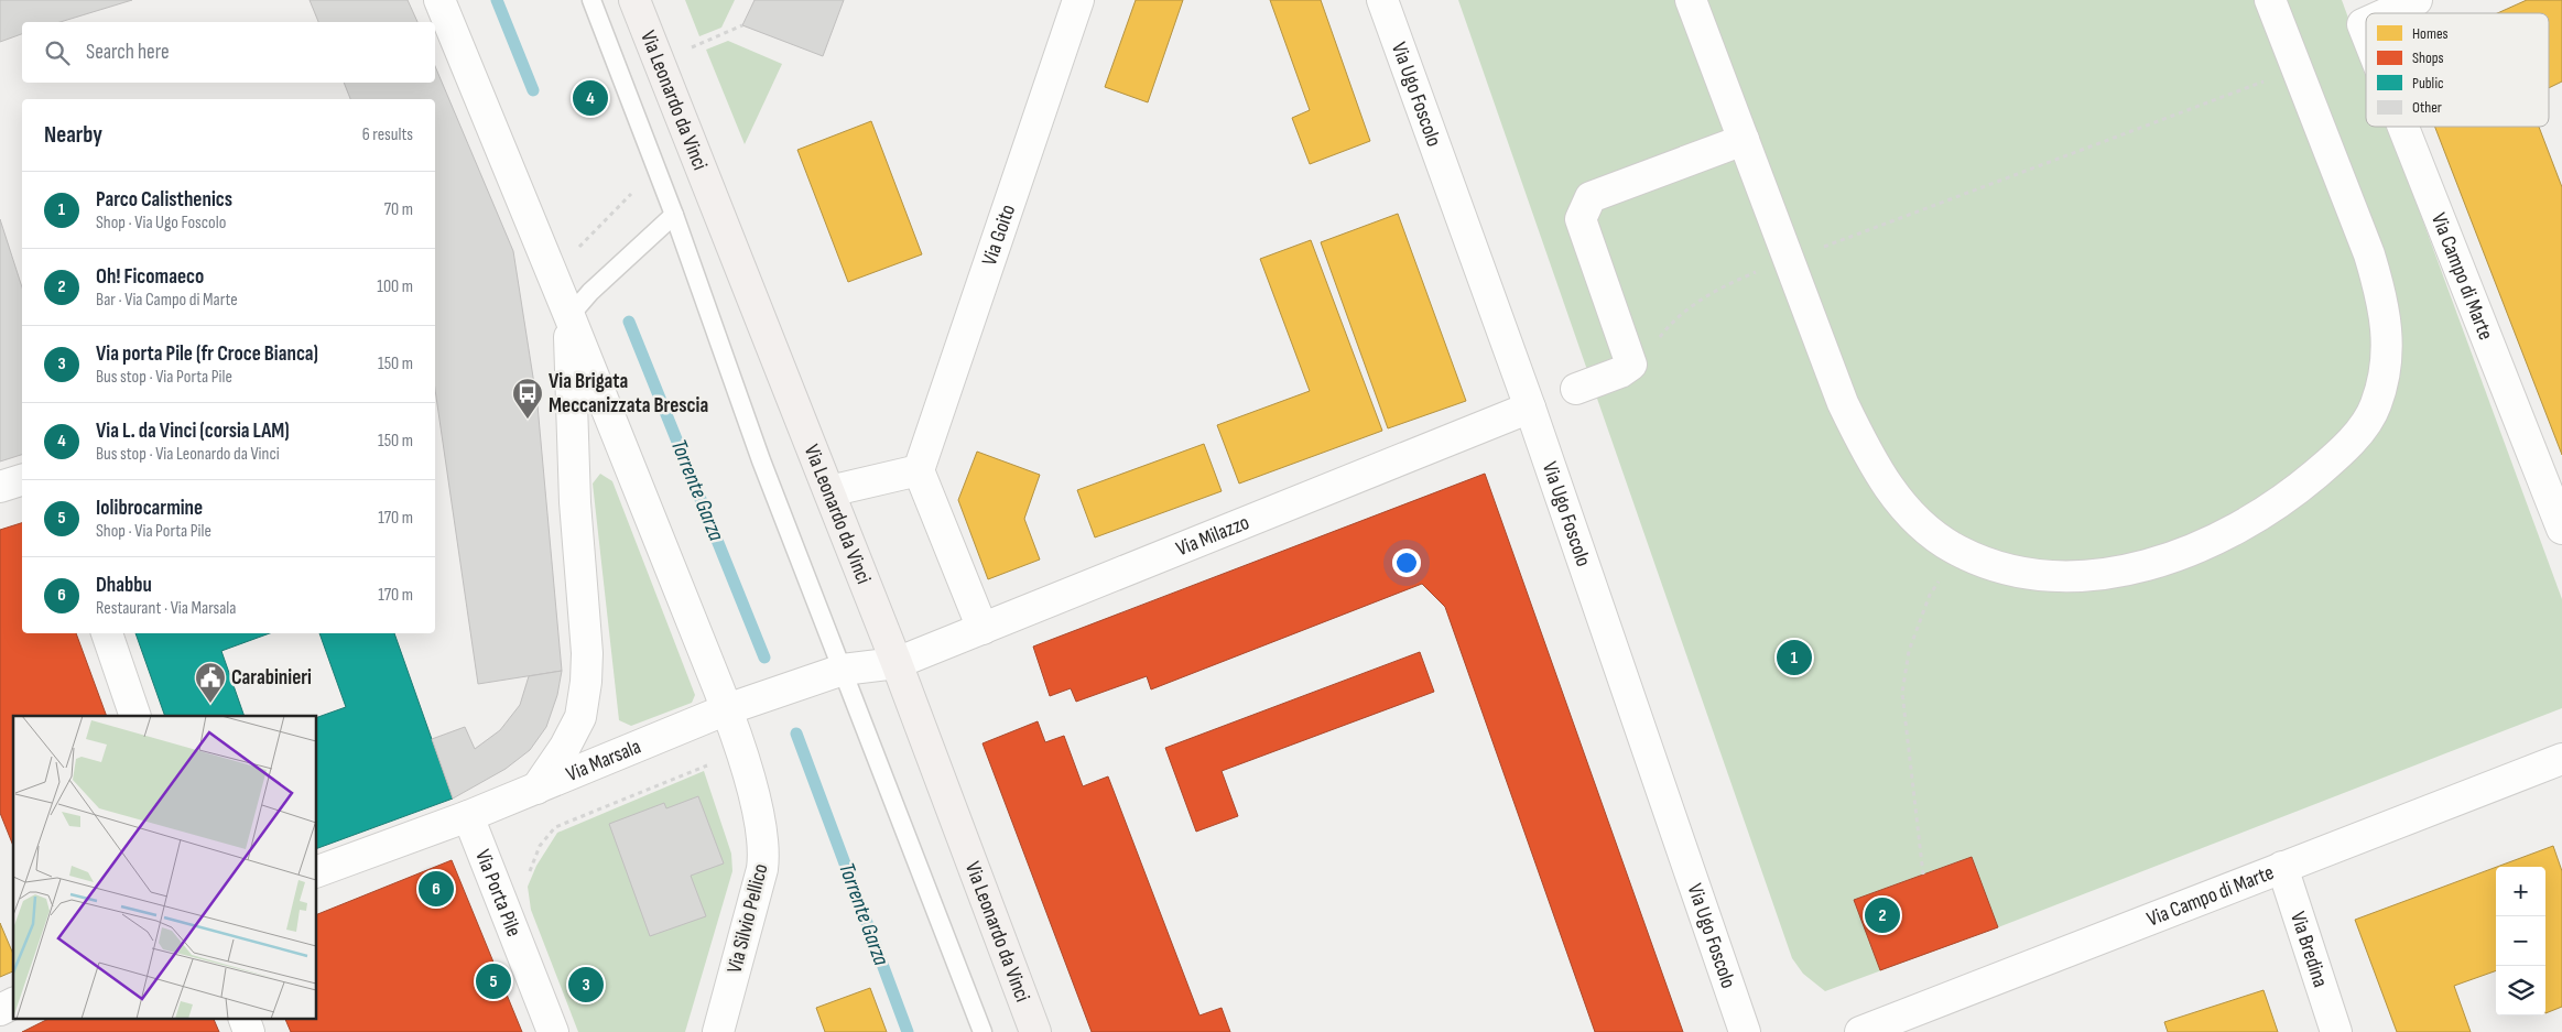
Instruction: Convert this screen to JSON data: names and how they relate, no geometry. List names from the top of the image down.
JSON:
{
  "streets": {
    "main road": ["Via Leonardo da Vinci"],
    "street": [
      "Via Ugo Foscolo",
      "Via Goito",
      "Via Campo di Marte",
      "Via Milazzo",
      "Via Marsala",
      "Via Porta Pile",
      "Via Silvio Pellico",
      "Via Bredina"
    ]
  },
  "crossings": [
    ["Via Ugo Foscolo", "Via Milazzo"],
    ["Via Leonardo da Vinci", "Via Milazzo"],
    ["Via Leonardo da Vinci", "Via Marsala"],
    ["Via Campo di Marte", "Via Bredina"],
    ["Via Milazzo", "Via Marsala"],
    ["Via Marsala", "Via Porta Pile"],
    ["Via Marsala", "Via Silvio Pellico"]
  ],
  "water": ["Torrente Garza"],
  "places": {
    "bus stop": ["Via Brigata Meccanizzata Brescia"],
    "public building": ["Carabinieri"]
  },
  "legend": [
    "Homes",
    "Shops",
    "Public",
    "Other"
  ],
  "page": {
    "search": "Search here",
    "pins": [
      "4",
      "1",
      "6",
      "2",
      "5",
      "3"
    ],
    "heading": ["Nearby", "6 results"],
    "list": [
      {
        "mark": "1",
        "name": "Parco Calisthenics",
        "note": "Shop · Via Ugo Foscolo",
        "value": "70 m"
      },
      {
        "mark": "2",
        "name": "Oh! Ficomaeco",
        "note": "Bar · Via Campo di Marte",
        "value": "100 m"
      },
      {
        "mark": "3",
        "name": "Via porta Pile (fr Croce Bianca)",
        "note": "Bus stop · Via Porta Pile",
        "value": "150 m"
      },
      {
        "mark": "4",
        "name": "Via L. da Vinci (corsia LAM)",
        "note": "Bus stop · Via Leonardo da Vinci",
        "value": "150 m"
      },
      {
        "mark": "5",
        "name": "Iolibrocarmine",
        "note": "Shop · Via Porta Pile",
        "value": "170 m"
      },
      {
        "mark": "6",
        "name": "Dhabbu",
        "note": "Restaurant · Via Marsala",
        "value": "170 m"
      }
    ],
    "map_buttons": ["+", "−"]
  }
}
